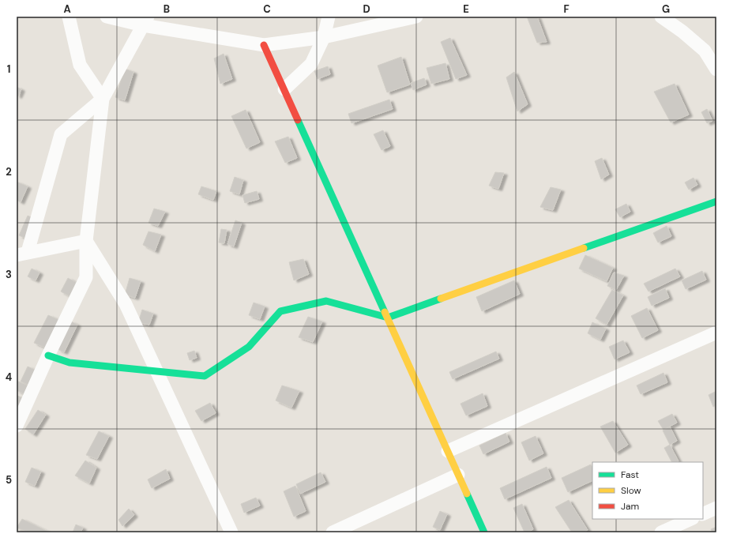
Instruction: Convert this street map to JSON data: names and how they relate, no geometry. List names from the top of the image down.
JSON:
{
  "legend": ["Fast", "Slow", "Jam"],
  "grid": {
    "columns": [
      "A",
      "B",
      "C",
      "D",
      "E",
      "F",
      "G"
    ],
    "rows": [
      "1",
      "2",
      "3",
      "4",
      "5"
    ]
  }
}
